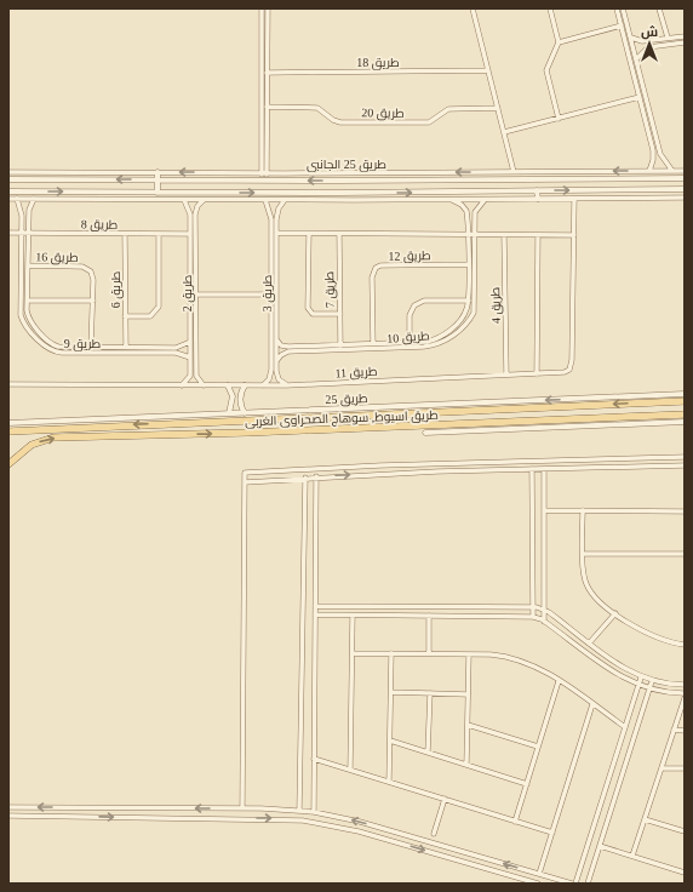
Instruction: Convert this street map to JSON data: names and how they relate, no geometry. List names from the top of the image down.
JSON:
{
  "streets": {
    "main road": ["طريق اسيوط, سوهاج الصحراوى الغربى"],
    "street": [
      "طريق 18",
      "طريق 20",
      "طريق 25 الجانبى",
      "طريق 8",
      "طريق 12",
      "طريق 16",
      "طريق 6",
      "طريق 7",
      "طريق 2",
      "طريق 3",
      "طريق 4",
      "طريق 10",
      "طريق 9",
      "طريق 11",
      "طريق 25"
    ]
  },
  "crossings": [
    ["طريق 8", "طريق 6"],
    ["طريق 8", "طريق 2"],
    ["طريق 8", "طريق 9"],
    ["طريق 12", "طريق 10"],
    ["طريق 16", "طريق 9"],
    ["طريق 6", "طريق 9"],
    ["طريق 7", "طريق 10"],
    ["طريق 2", "طريق 9"],
    ["طريق 2", "طريق 11"],
    ["طريق 3", "طريق 10"],
    ["طريق 3", "طريق 11"],
    ["طريق 4", "طريق 11"]
  ],
  "north": "top"
}
